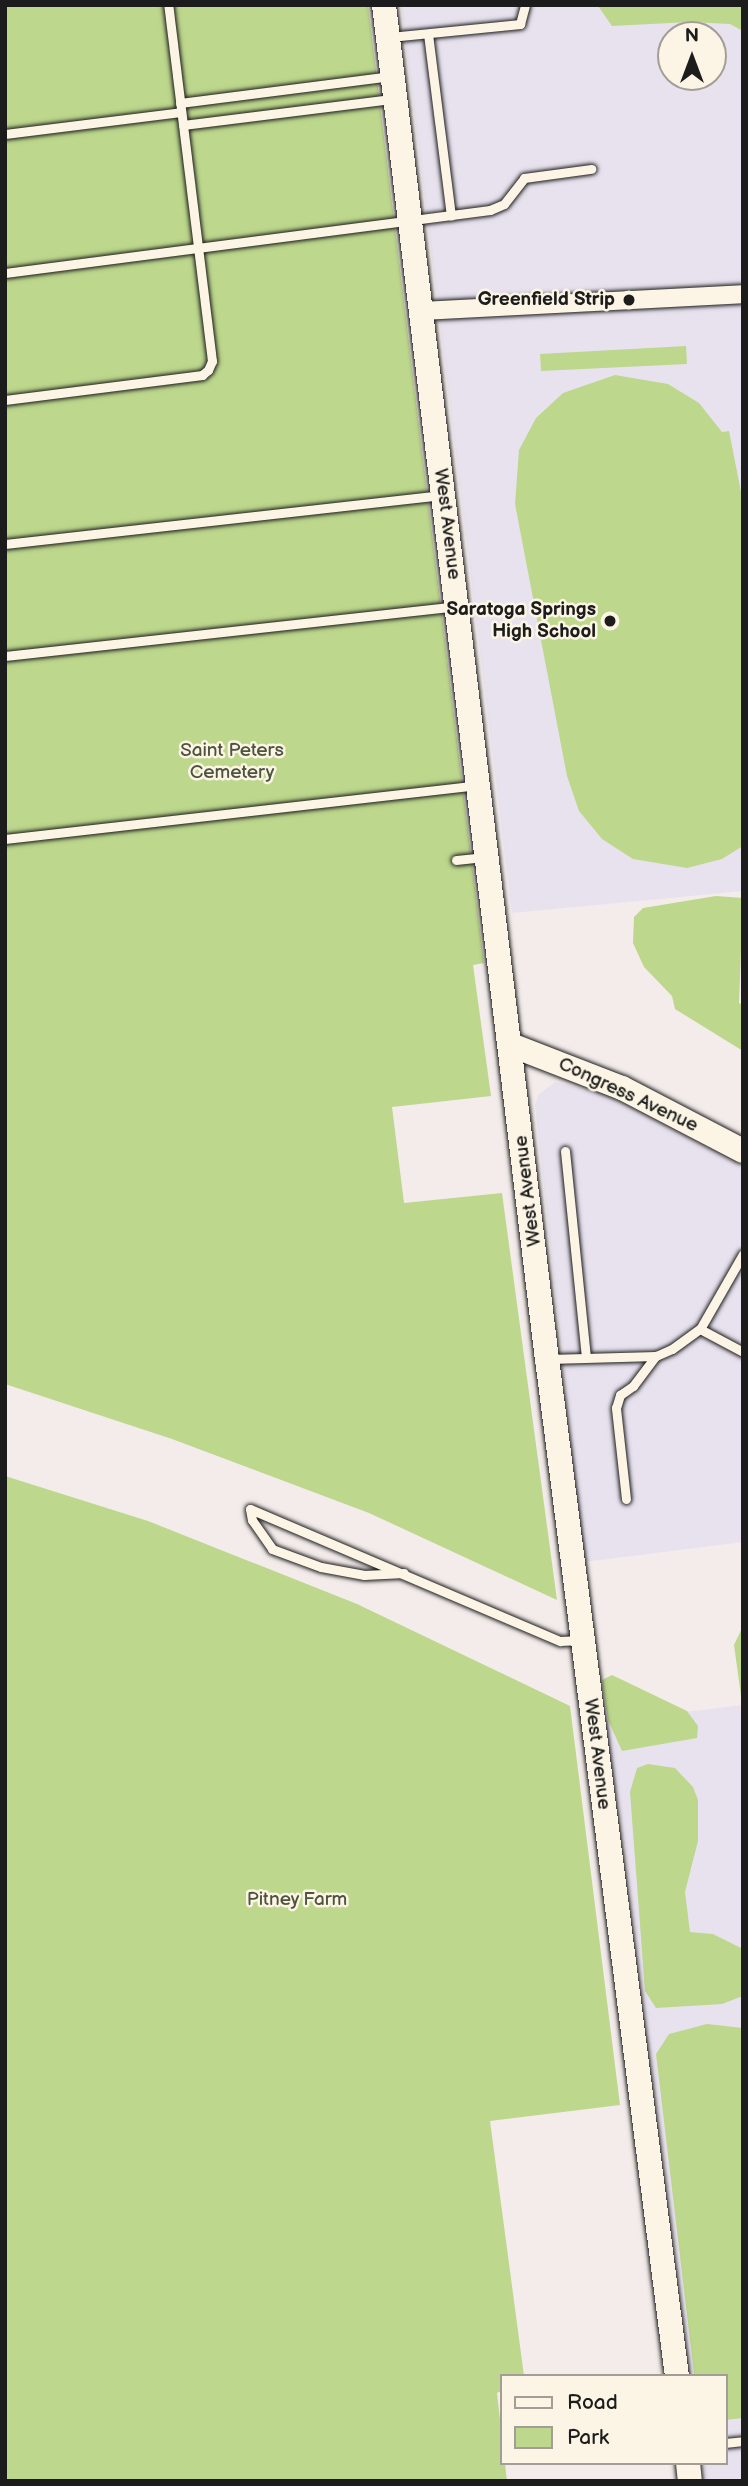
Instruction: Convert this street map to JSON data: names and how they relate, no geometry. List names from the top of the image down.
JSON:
{
  "streets": {
    "street": ["West Avenue", "Congress Avenue"]
  },
  "crossings": [
    ["West Avenue", "Congress Avenue"]
  ],
  "parks": ["Saint Peters Cemetery", "Pitney Farm"],
  "places": ["Greenfield Strip", "Saratoga Springs High School"],
  "legend": ["Road", "Park"],
  "north": "top"
}
